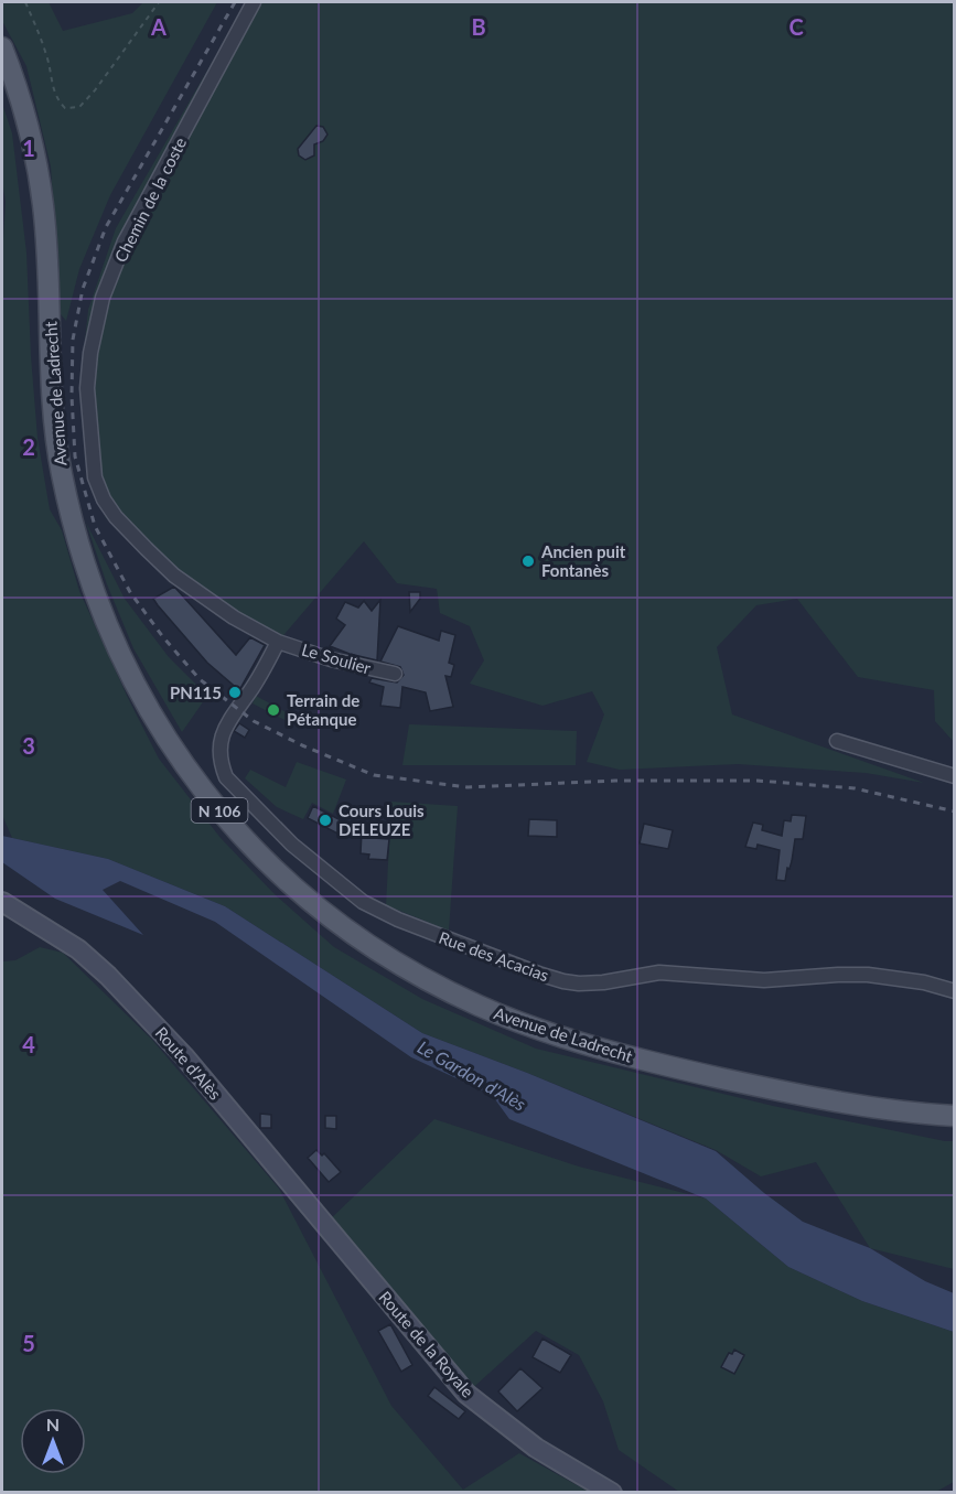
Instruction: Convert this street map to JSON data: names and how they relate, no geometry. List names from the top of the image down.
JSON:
{
  "streets": {
    "main road": [
      "Avenue de Ladrecht",
      "N 106",
      "Route d'Alès",
      "Route de la Royale"
    ],
    "street": ["Chemin de la coste", "Le Soulier", "Rue des Acacias"]
  },
  "crossings": [
    ["Chemin de la coste", "Le Soulier"],
    ["Chemin de la coste", "Rue des Acacias"],
    ["Le Soulier", "Rue des Acacias"],
    ["Route d'Alès", "Route de la Royale"]
  ],
  "water": ["Le Gardon d'Alès"],
  "places": [
    "Ancien puit Fontanès",
    "PN115",
    "Terrain de Pétanque",
    "Cours Louis DELEUZE"
  ],
  "north": "top",
  "grid": {
    "columns": ["A", "B", "C"],
    "rows": [
      "1",
      "2",
      "3",
      "4",
      "5"
    ]
  }
}
